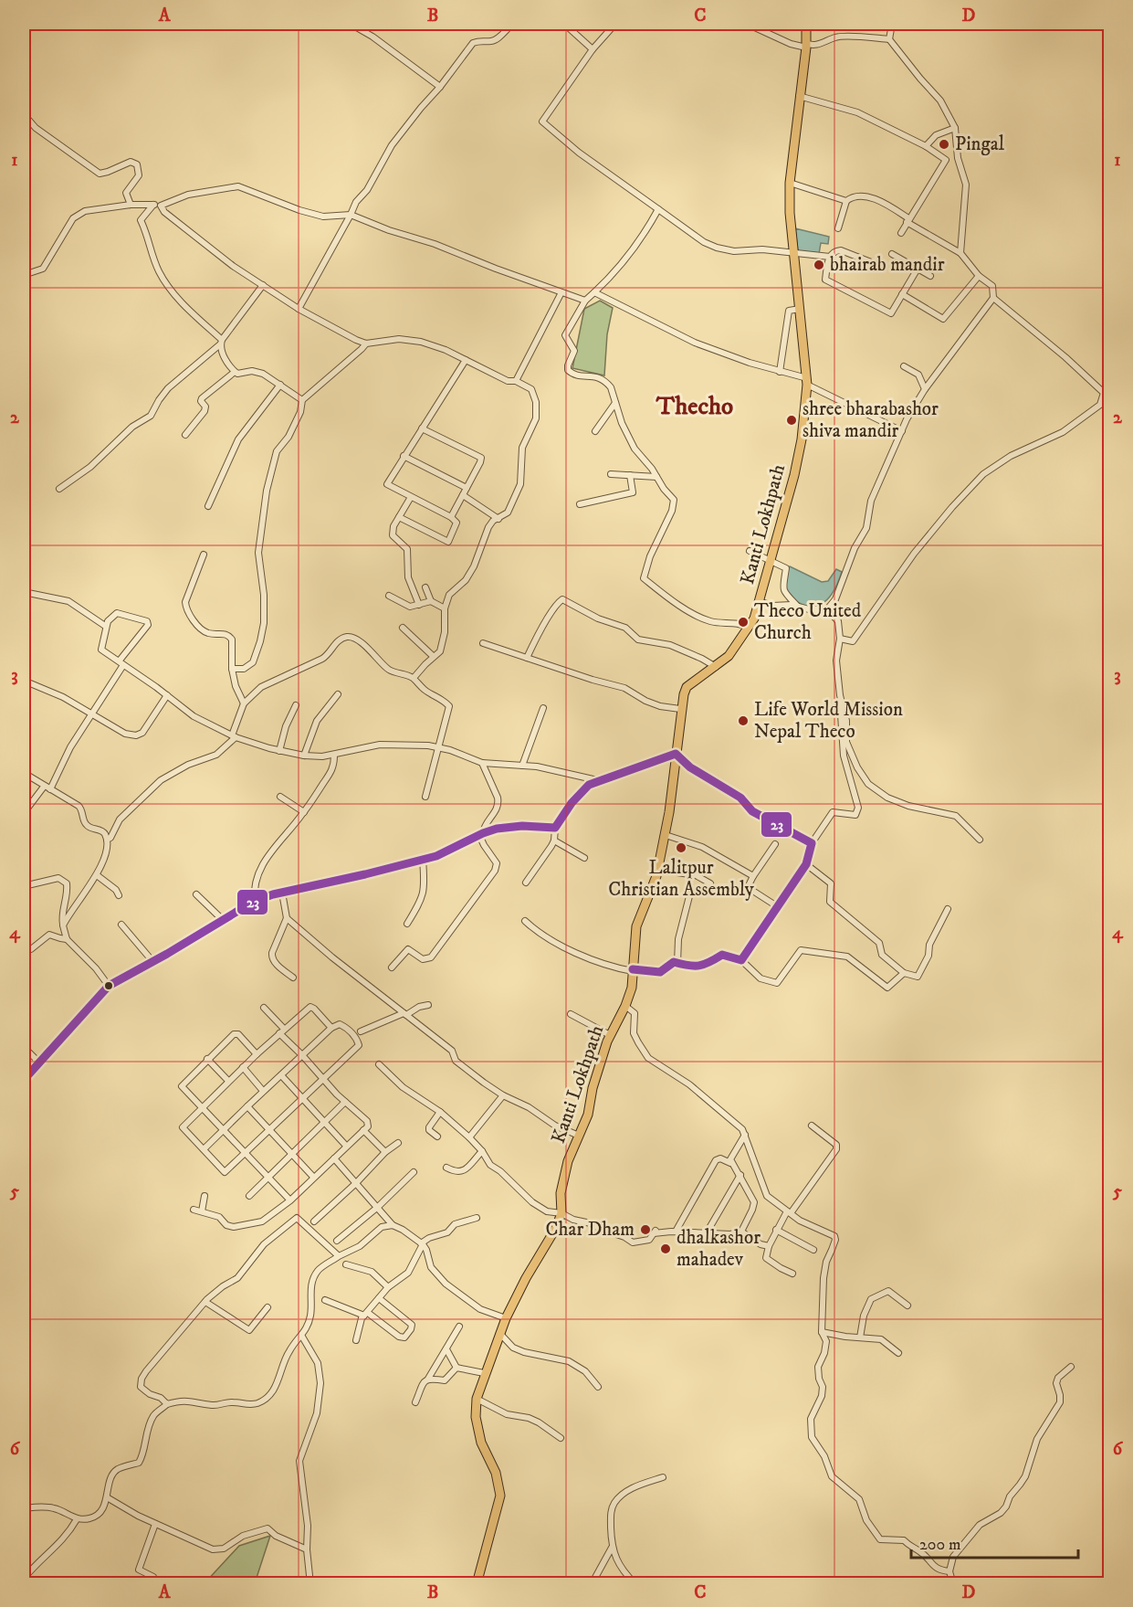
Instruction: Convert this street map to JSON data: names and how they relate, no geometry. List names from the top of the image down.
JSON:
{
  "streets": {
    "main road": ["Kanti Lokhpath"]
  },
  "districts": ["Thecho"],
  "places": [
    "Pingal",
    "bhairab mandir",
    "shree bharabashor shiva mandir",
    "Theco United Church",
    "Life World Mission Nepal Theco",
    "Lalitpur Christian Assembly",
    "Char Dham",
    "dhalkashor mahadev"
  ],
  "lines": ["transit line 23"],
  "scale_bar": "200 m",
  "grid": {
    "columns": [
      "A",
      "B",
      "C",
      "D"
    ],
    "rows": [
      "1",
      "2",
      "3",
      "4",
      "5",
      "6"
    ]
  }
}
